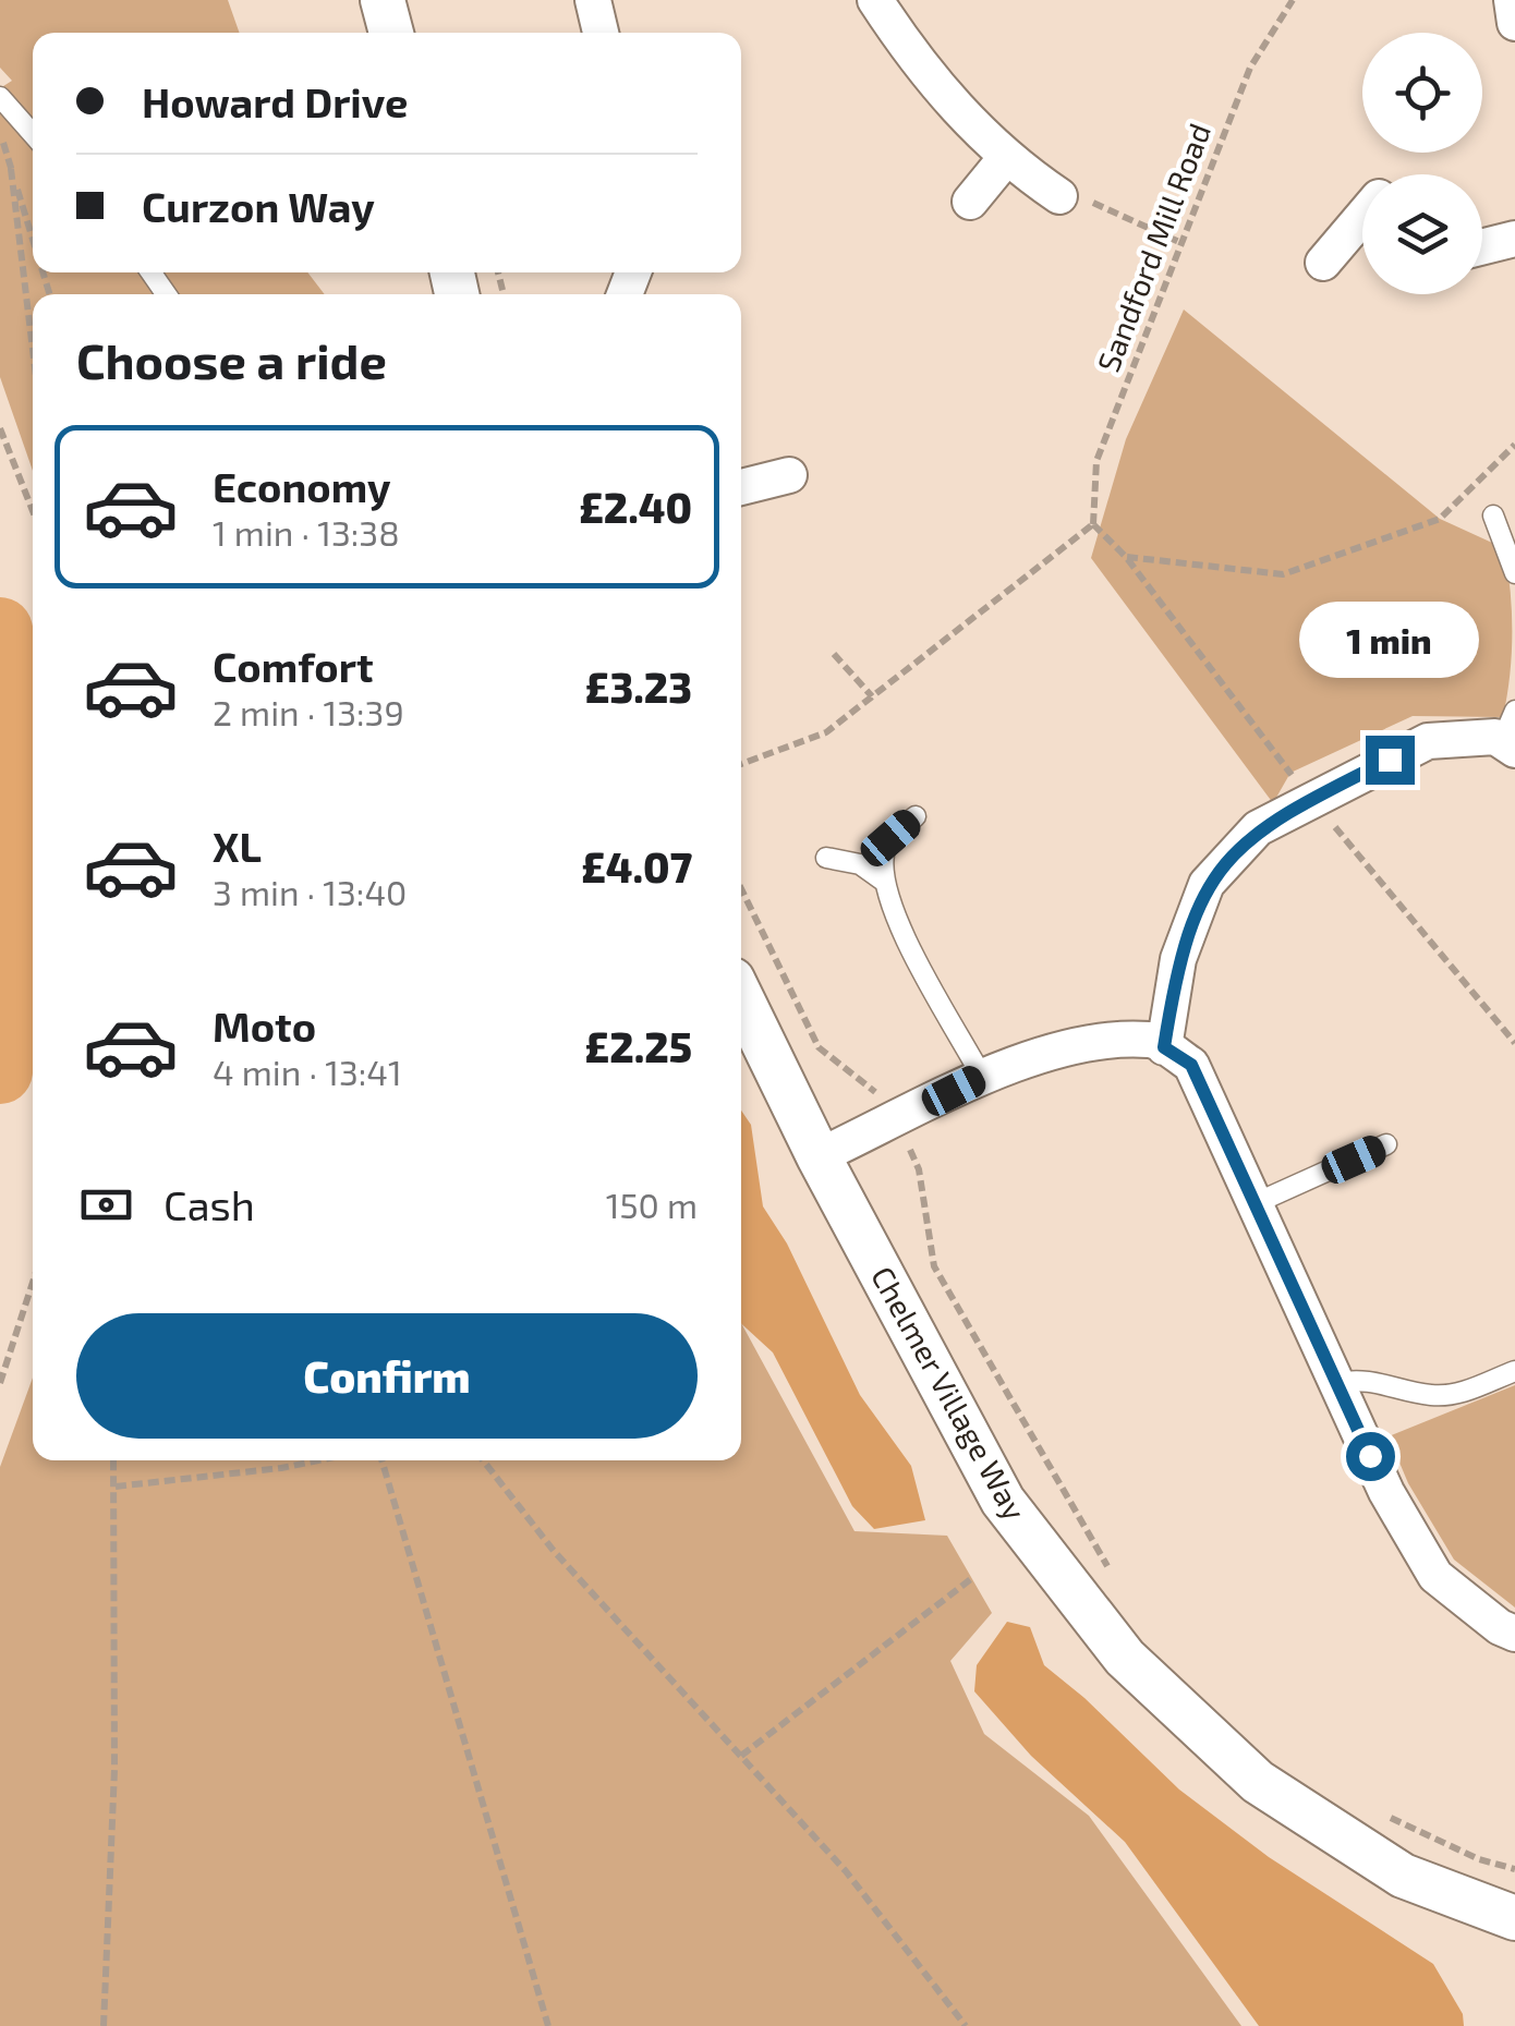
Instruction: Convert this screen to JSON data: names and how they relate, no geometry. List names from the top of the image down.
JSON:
{
  "streets": {
    "street": ["Chelmer Village Way"],
    "path": ["Sandford Mill Road"]
  },
  "page": {
    "banner": ["Howard Drive", "Curzon Way"],
    "heading": "Choose a ride",
    "list": [
      {
        "name": "Economy",
        "note": "1 min · 13:38",
        "value": "£2.40"
      },
      {
        "name": "Comfort",
        "note": "2 min · 13:39",
        "value": "£3.23"
      },
      {
        "name": "XL",
        "note": "3 min · 13:40",
        "value": "£4.07"
      },
      {
        "name": "Moto",
        "note": "4 min · 13:41",
        "value": "£2.25"
      }
    ],
    "bubble": "1 min",
    "pay": ["Cash", "150 m"],
    "buttons": "Confirm"
  }
}
